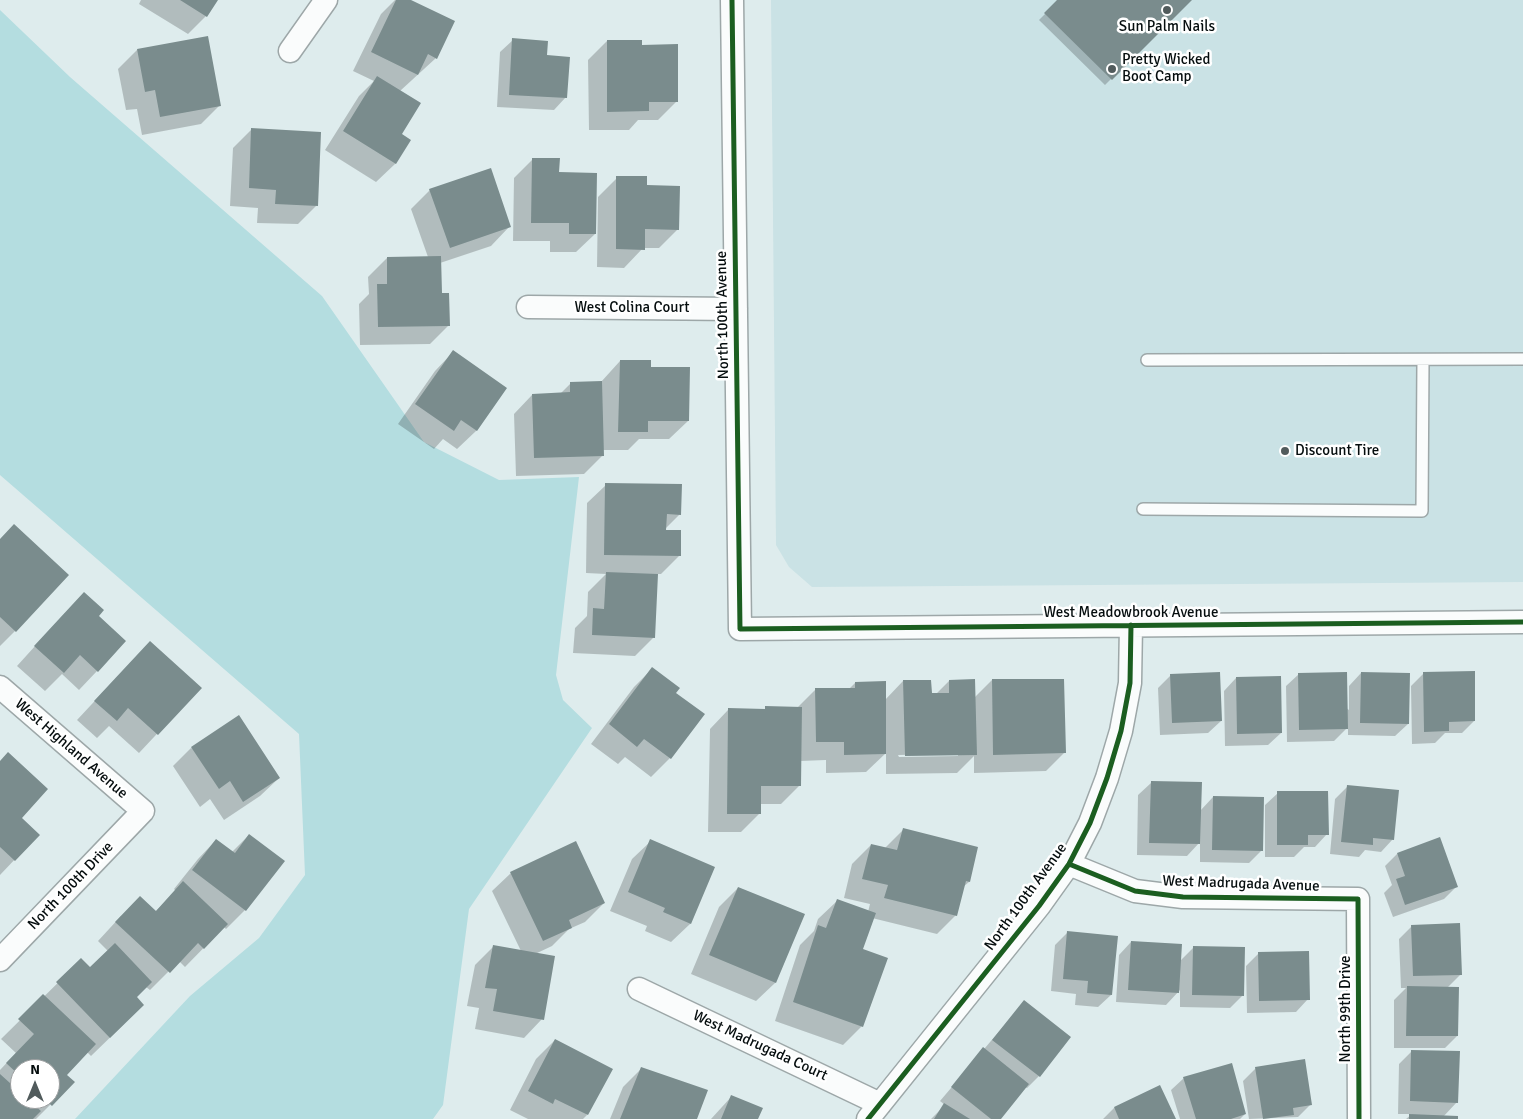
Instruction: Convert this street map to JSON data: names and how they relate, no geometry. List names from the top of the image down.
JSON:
{
  "streets": {
    "street": [
      "West Colina Court",
      "North 100th Avenue",
      "West Meadowbrook Avenue",
      "West Highland Avenue",
      "West Madrugada Avenue",
      "North 100th Drive",
      "North 99th Drive",
      "West Madrugada Court"
    ]
  },
  "crossings": [
    ["West Colina Court", "North 100th Avenue"],
    ["North 100th Avenue", "West Meadowbrook Avenue"],
    ["North 100th Avenue", "West Madrugada Avenue"],
    ["North 100th Avenue", "West Madrugada Court"],
    ["West Highland Avenue", "North 100th Drive"],
    ["West Madrugada Avenue", "North 99th Drive"]
  ],
  "places": ["Sun Palm Nails", "Pretty Wicked Boot Camp", "Discount Tire"],
  "north": "top"
}
